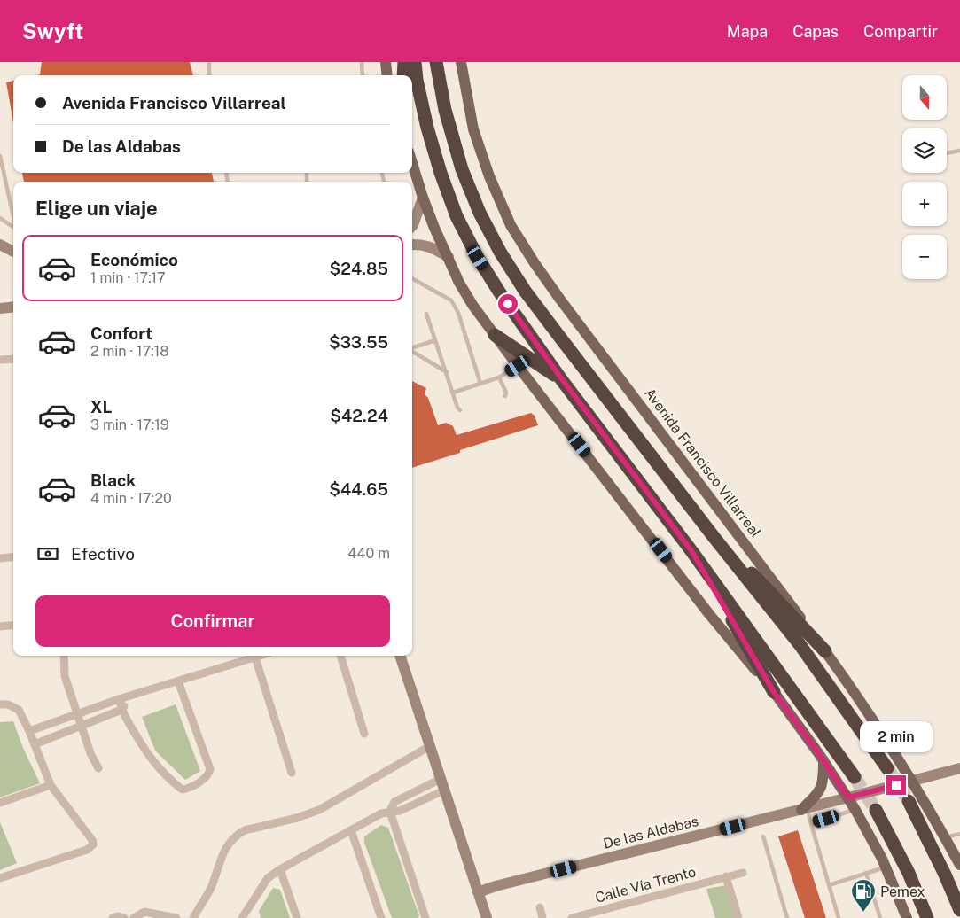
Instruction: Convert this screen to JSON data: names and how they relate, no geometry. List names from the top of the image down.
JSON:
{
  "streets": {
    "main road": ["Avenida Francisco Villarreal"],
    "street": ["De las Aldabas", "Calle Vía Trento"]
  },
  "crossings": [
    ["Avenida Francisco Villarreal", "De las Aldabas"]
  ],
  "places": {
    "fuel station": ["Pemex"]
  },
  "north": "bottom",
  "page": {
    "header": "Swyft",
    "nav": ["Mapa", "Capas", "Compartir"],
    "map_buttons": ["+", "−"],
    "banner": ["Avenida Francisco Villarreal", "De las Aldabas"],
    "heading": "Elige un viaje",
    "list": [
      {
        "name": "Económico",
        "note": "1 min · 17:17",
        "value": "$24.85"
      },
      {
        "name": "Confort",
        "note": "2 min · 17:18",
        "value": "$33.55"
      },
      {
        "name": "XL",
        "note": "3 min · 17:19",
        "value": "$42.24"
      },
      {
        "name": "Black",
        "note": "4 min · 17:20",
        "value": "$44.65"
      }
    ],
    "pay": ["Efectivo", "440 m"],
    "buttons": "Confirmar",
    "bubble": "2 min"
  }
}
